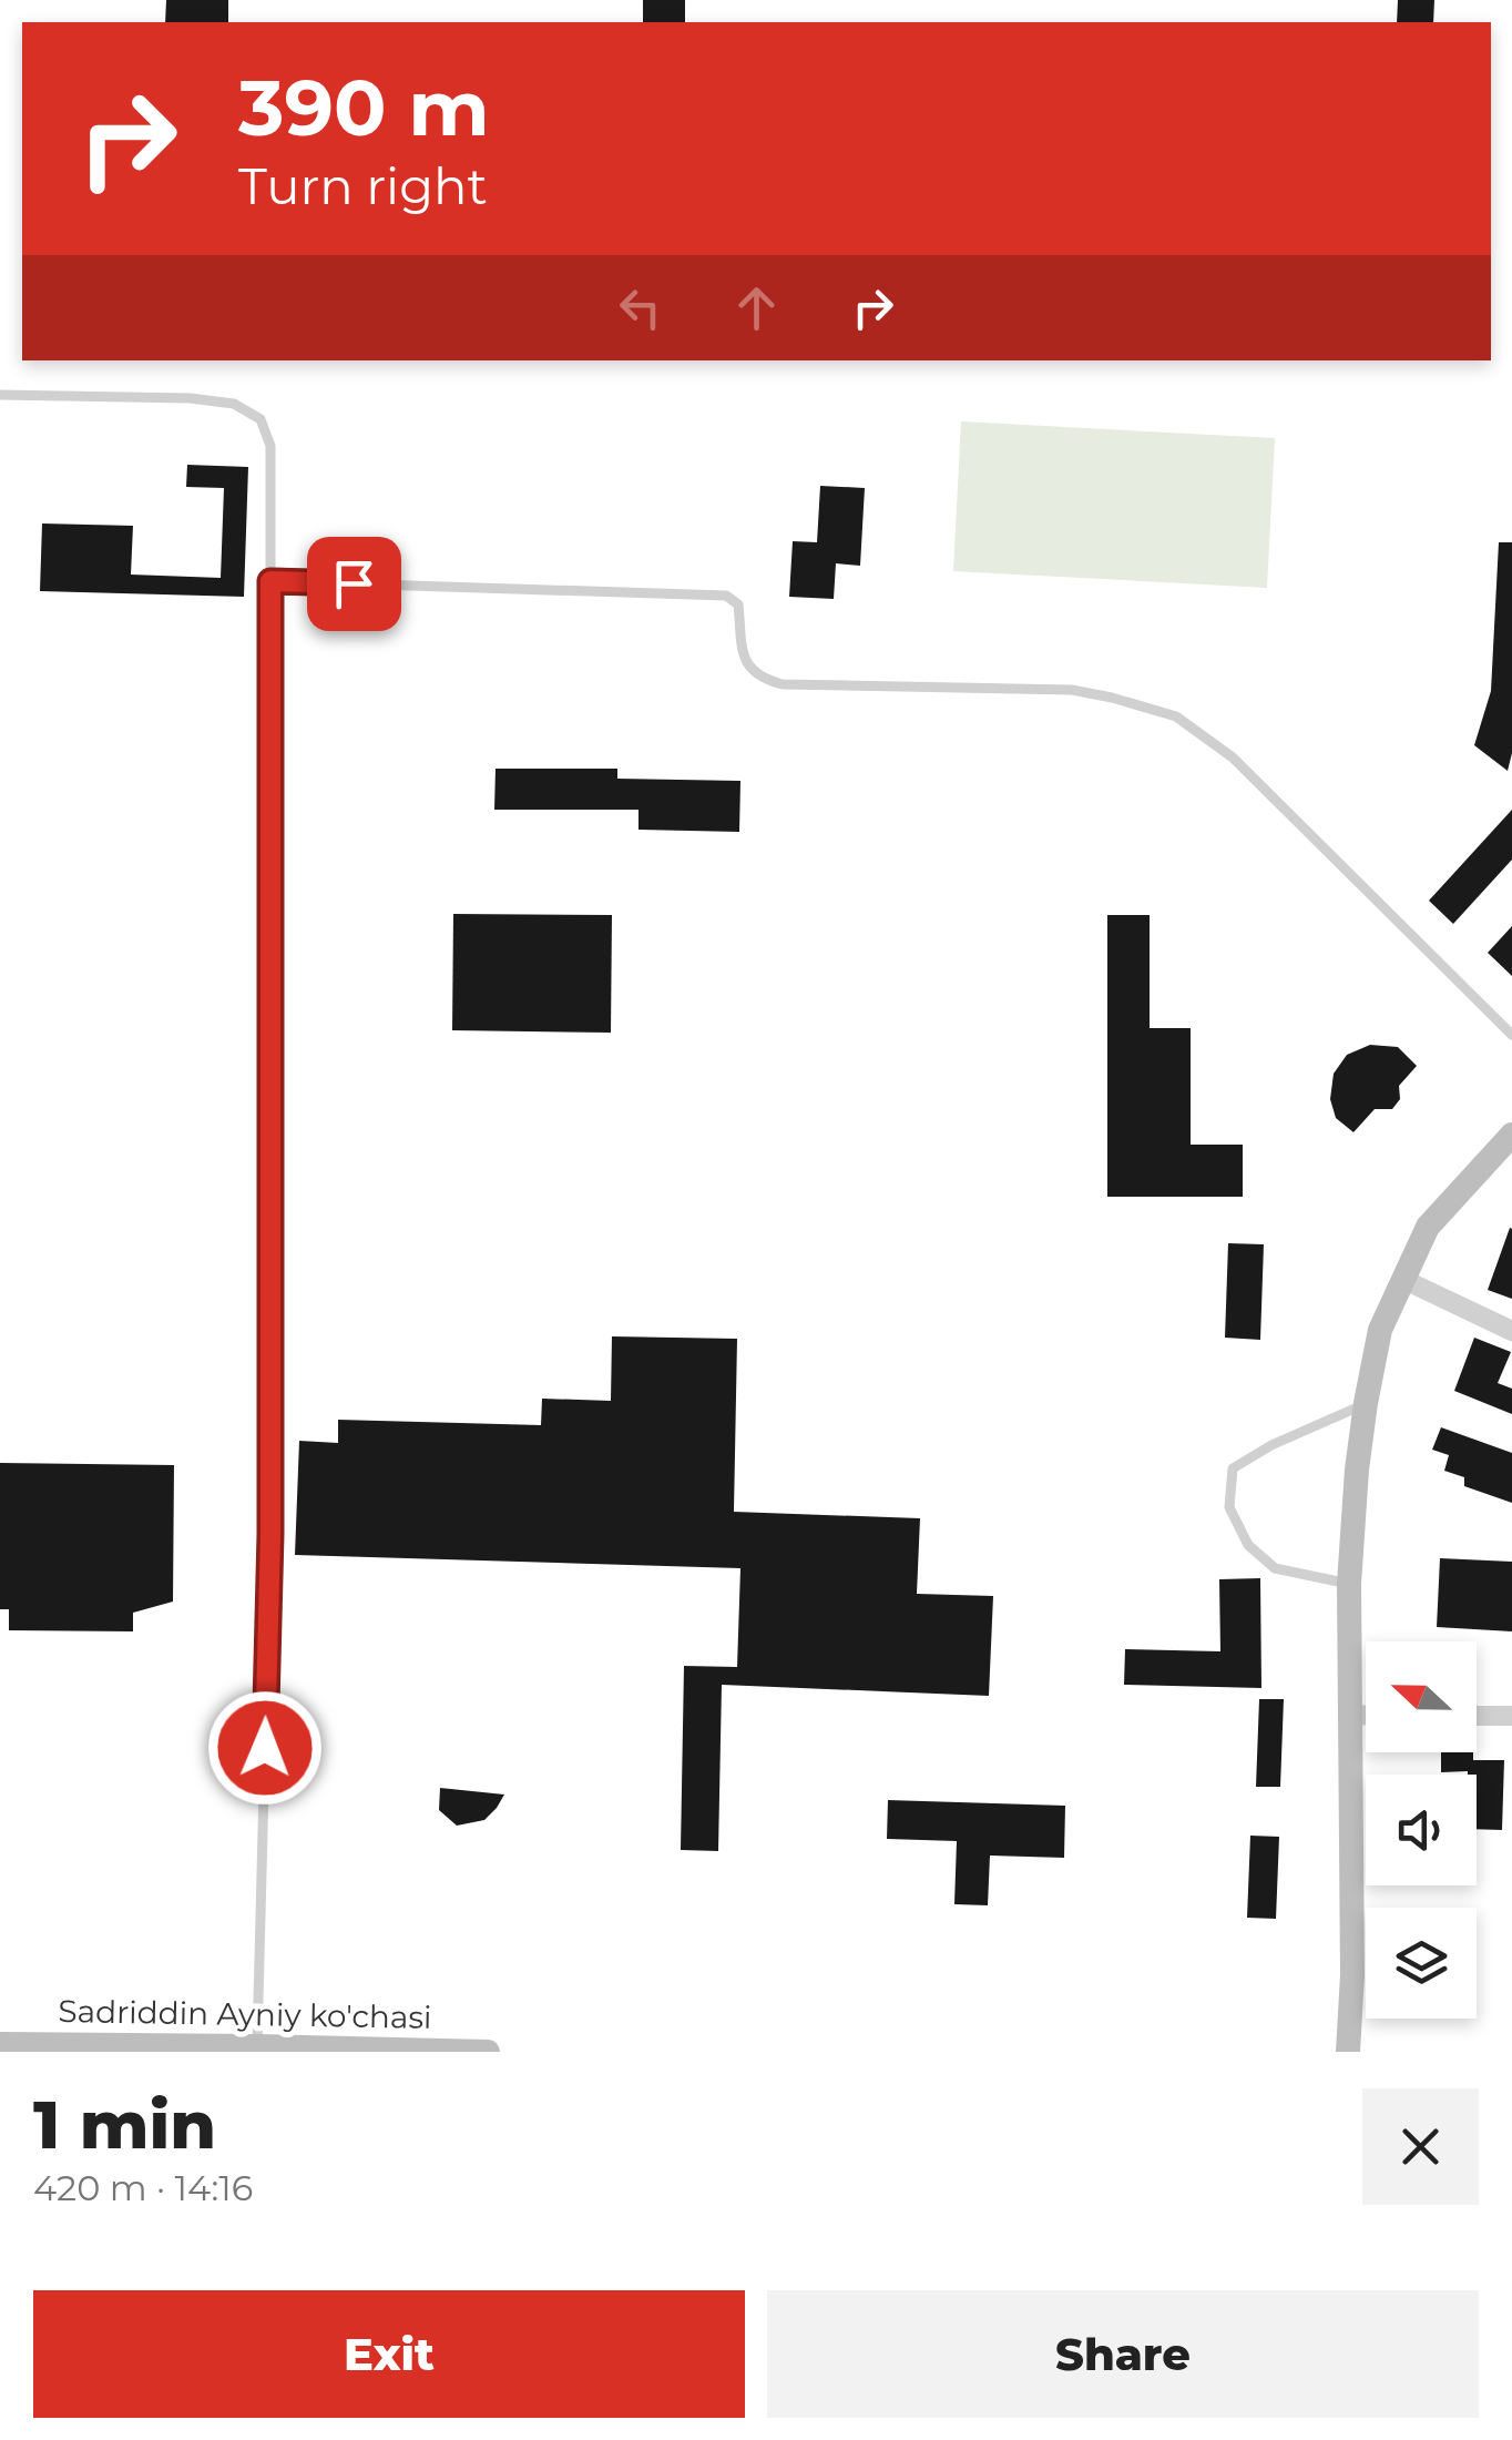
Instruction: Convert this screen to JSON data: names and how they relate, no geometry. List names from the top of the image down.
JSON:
{
  "streets": {
    "street": ["Sadriddin Ayniy ko'chasi"]
  },
  "north": "left",
  "page": {
    "turn": ["390 m", "Turn right"],
    "heading": ["1 min", "420 m · 14:16"],
    "buttons": ["Exit", "Share"]
  }
}
